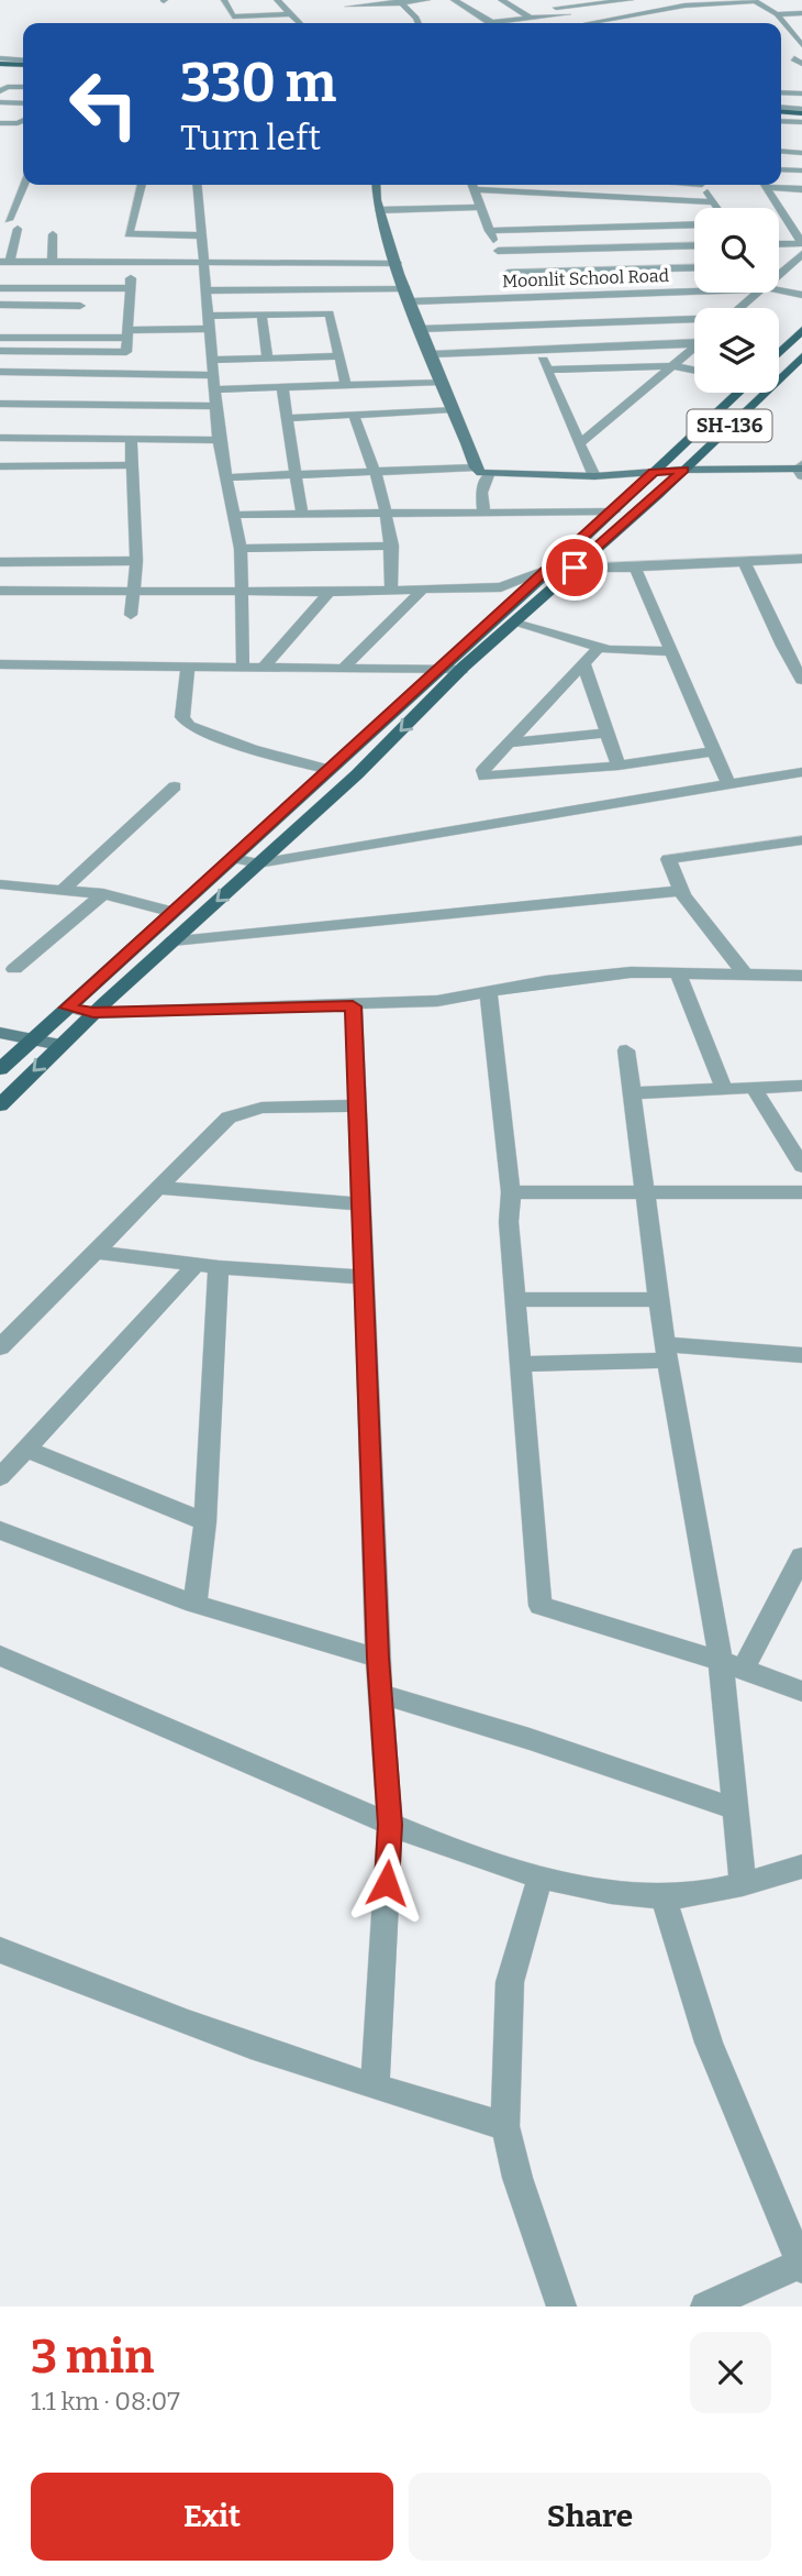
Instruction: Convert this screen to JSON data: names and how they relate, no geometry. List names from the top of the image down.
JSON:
{
  "streets": {
    "main road": ["SH-136"],
    "street": ["Moonlit School Road"]
  },
  "page": {
    "turn": ["330 m", "Turn left"],
    "heading": ["3 min", "1.1 km · 08:07"],
    "buttons": ["Exit", "Share"]
  }
}
